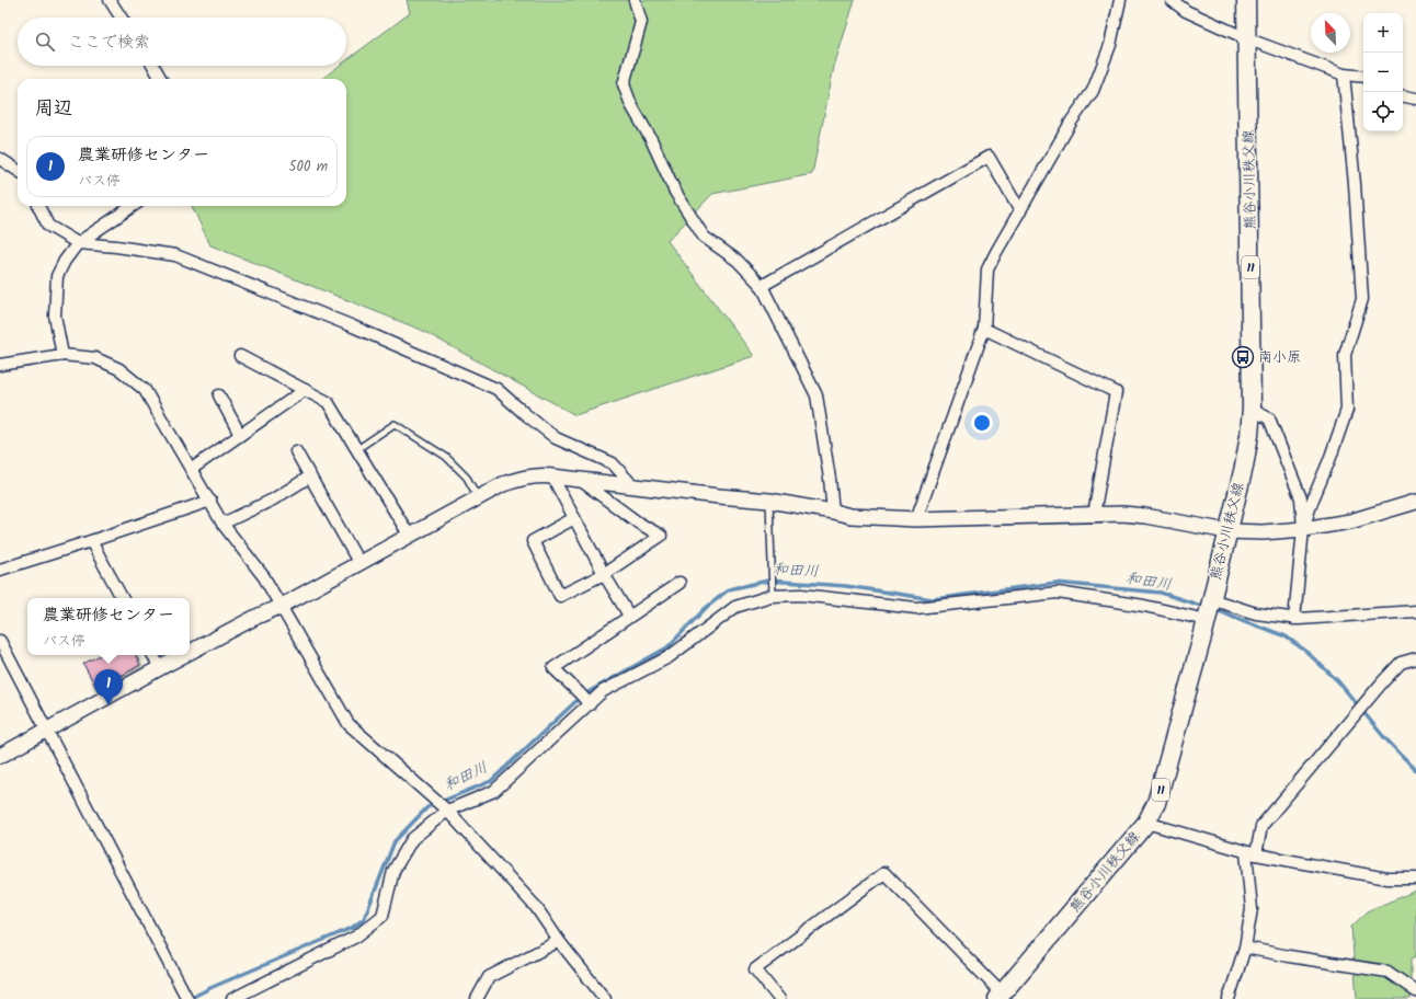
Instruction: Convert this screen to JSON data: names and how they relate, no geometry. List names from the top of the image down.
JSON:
{
  "streets": {
    "main road": ["熊谷小川秩父線", "11"]
  },
  "water": ["和田川"],
  "places": {
    "bus stop": ["南小原"]
  },
  "north": "top left",
  "page": {
    "map_buttons": ["+", "−"],
    "search": "ここで検索",
    "heading": "周辺",
    "list": [
      {
        "mark": "1",
        "name": "農業研修センター",
        "note": "バス停",
        "value": "500 m"
      }
    ],
    "popup": ["農業研修センター", "バス停"],
    "pins": "1"
  }
}
